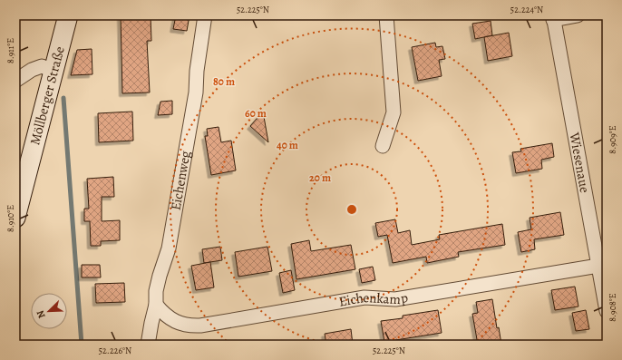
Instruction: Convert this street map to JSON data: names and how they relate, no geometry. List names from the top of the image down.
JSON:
{
  "streets": {
    "street": [
      "Möllberger Straße",
      "Wiesenaue",
      "Eichenweg",
      "Eichenkamp"
    ]
  },
  "crossings": [
    ["Wiesenaue", "Eichenkamp"],
    ["Eichenweg", "Eichenkamp"]
  ],
  "north": "bottom left",
  "coordinates": [
    "52.225°N",
    "52.224°N",
    "8.911°E",
    "8.909°E",
    "8.910°E",
    "8.908°E",
    "52.226°N"
  ],
  "rings": [
    "80 m",
    "60 m",
    "40 m",
    "20 m"
  ]
}
